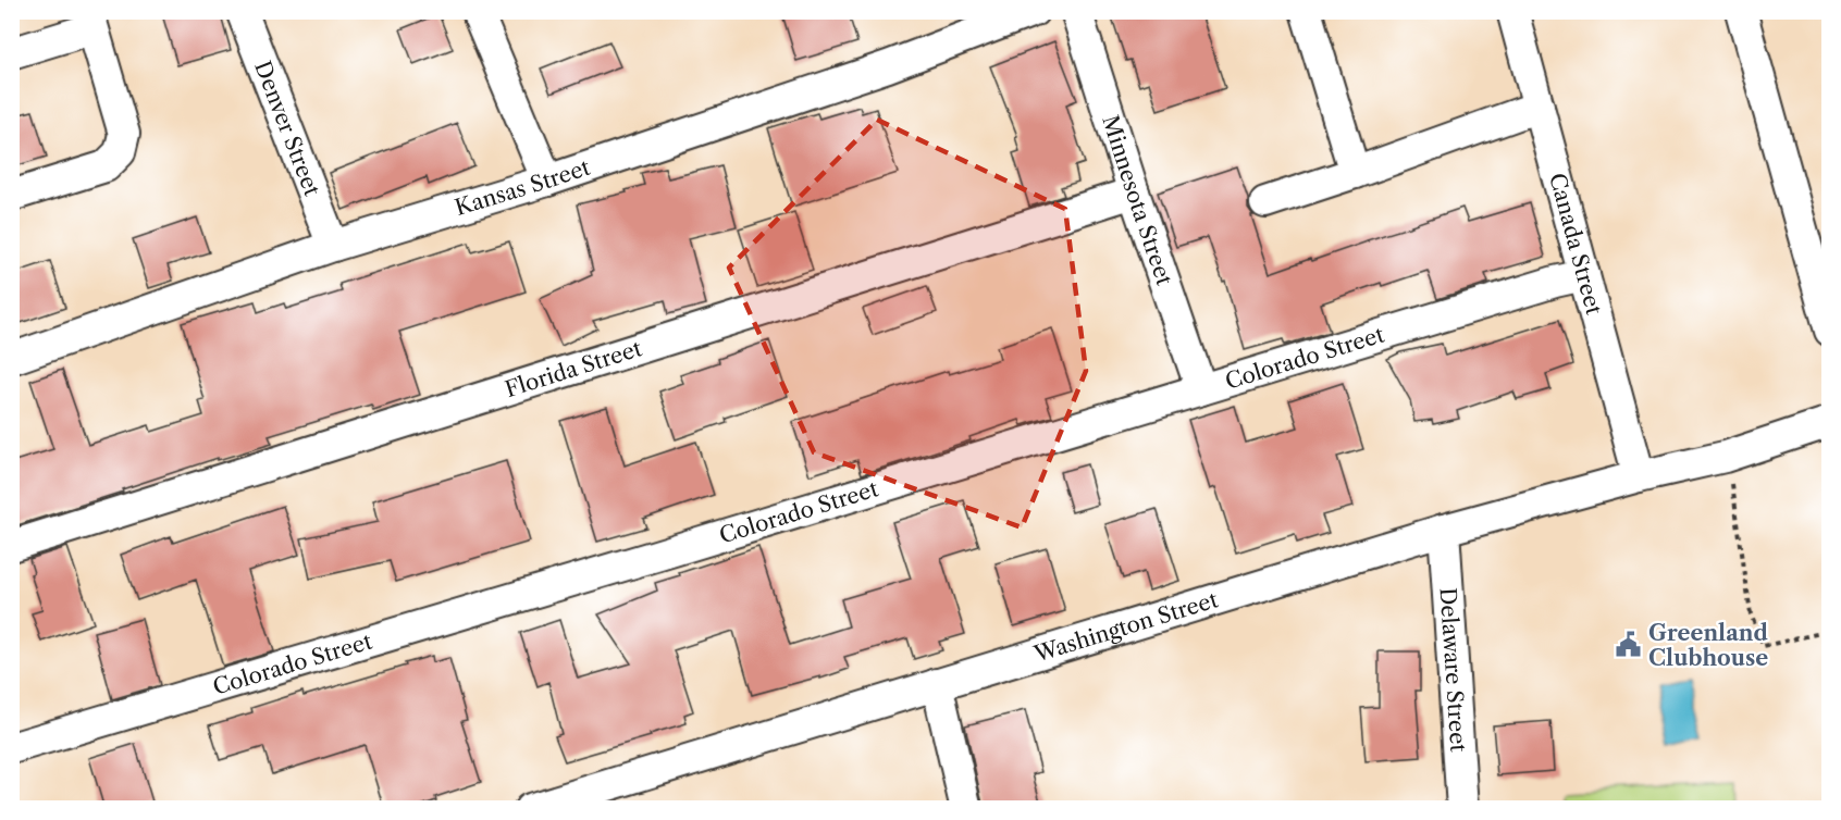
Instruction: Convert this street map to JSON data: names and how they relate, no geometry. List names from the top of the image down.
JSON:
{
  "streets": {
    "street": [
      "Denver Street",
      "Kansas Street",
      "Minnesota Street",
      "Canada Street",
      "Colorado Street",
      "Florida Street",
      "Washington Street",
      "Delaware Street"
    ]
  },
  "crossings": [
    ["Denver Street", "Kansas Street"],
    ["Minnesota Street", "Colorado Street"],
    ["Minnesota Street", "Florida Street"],
    ["Canada Street", "Colorado Street"],
    ["Canada Street", "Washington Street"],
    ["Washington Street", "Delaware Street"]
  ],
  "places": {
    "public building": ["Greenland Clubhouse"]
  }
}
